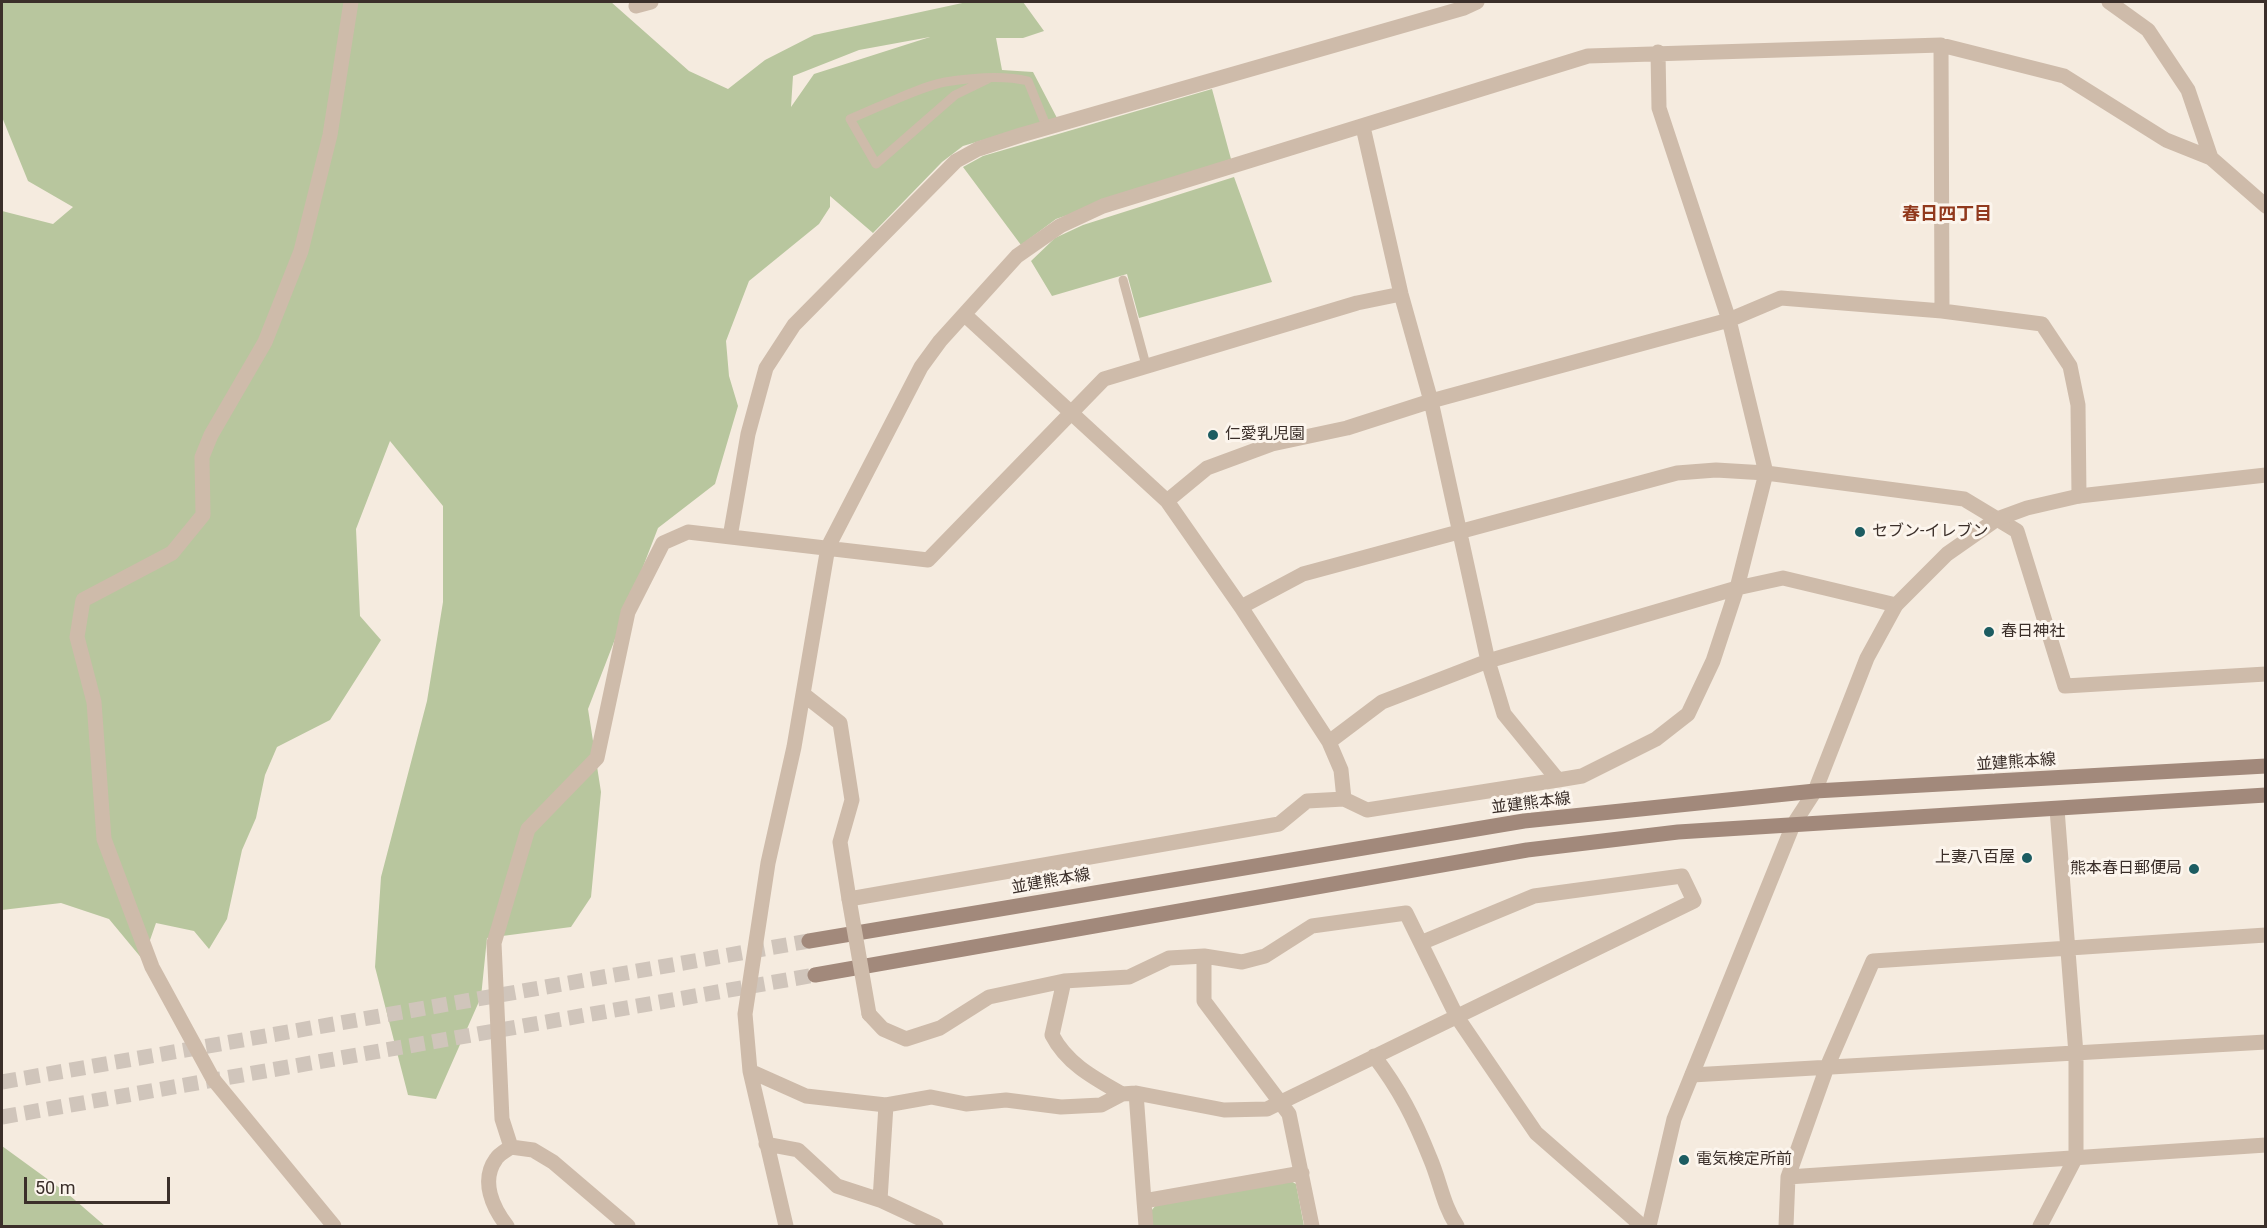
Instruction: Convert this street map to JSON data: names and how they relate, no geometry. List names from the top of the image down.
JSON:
{
  "streets": {
    "main road": ["並建熊本線"]
  },
  "districts": ["春日四丁目"],
  "places": [
    "仁愛乳児園",
    "セブン-イレブン",
    "春日神社",
    "上妻八百屋",
    "熊本春日郵便局",
    "電気検定所前"
  ],
  "scale_bar": "50 m"
}
